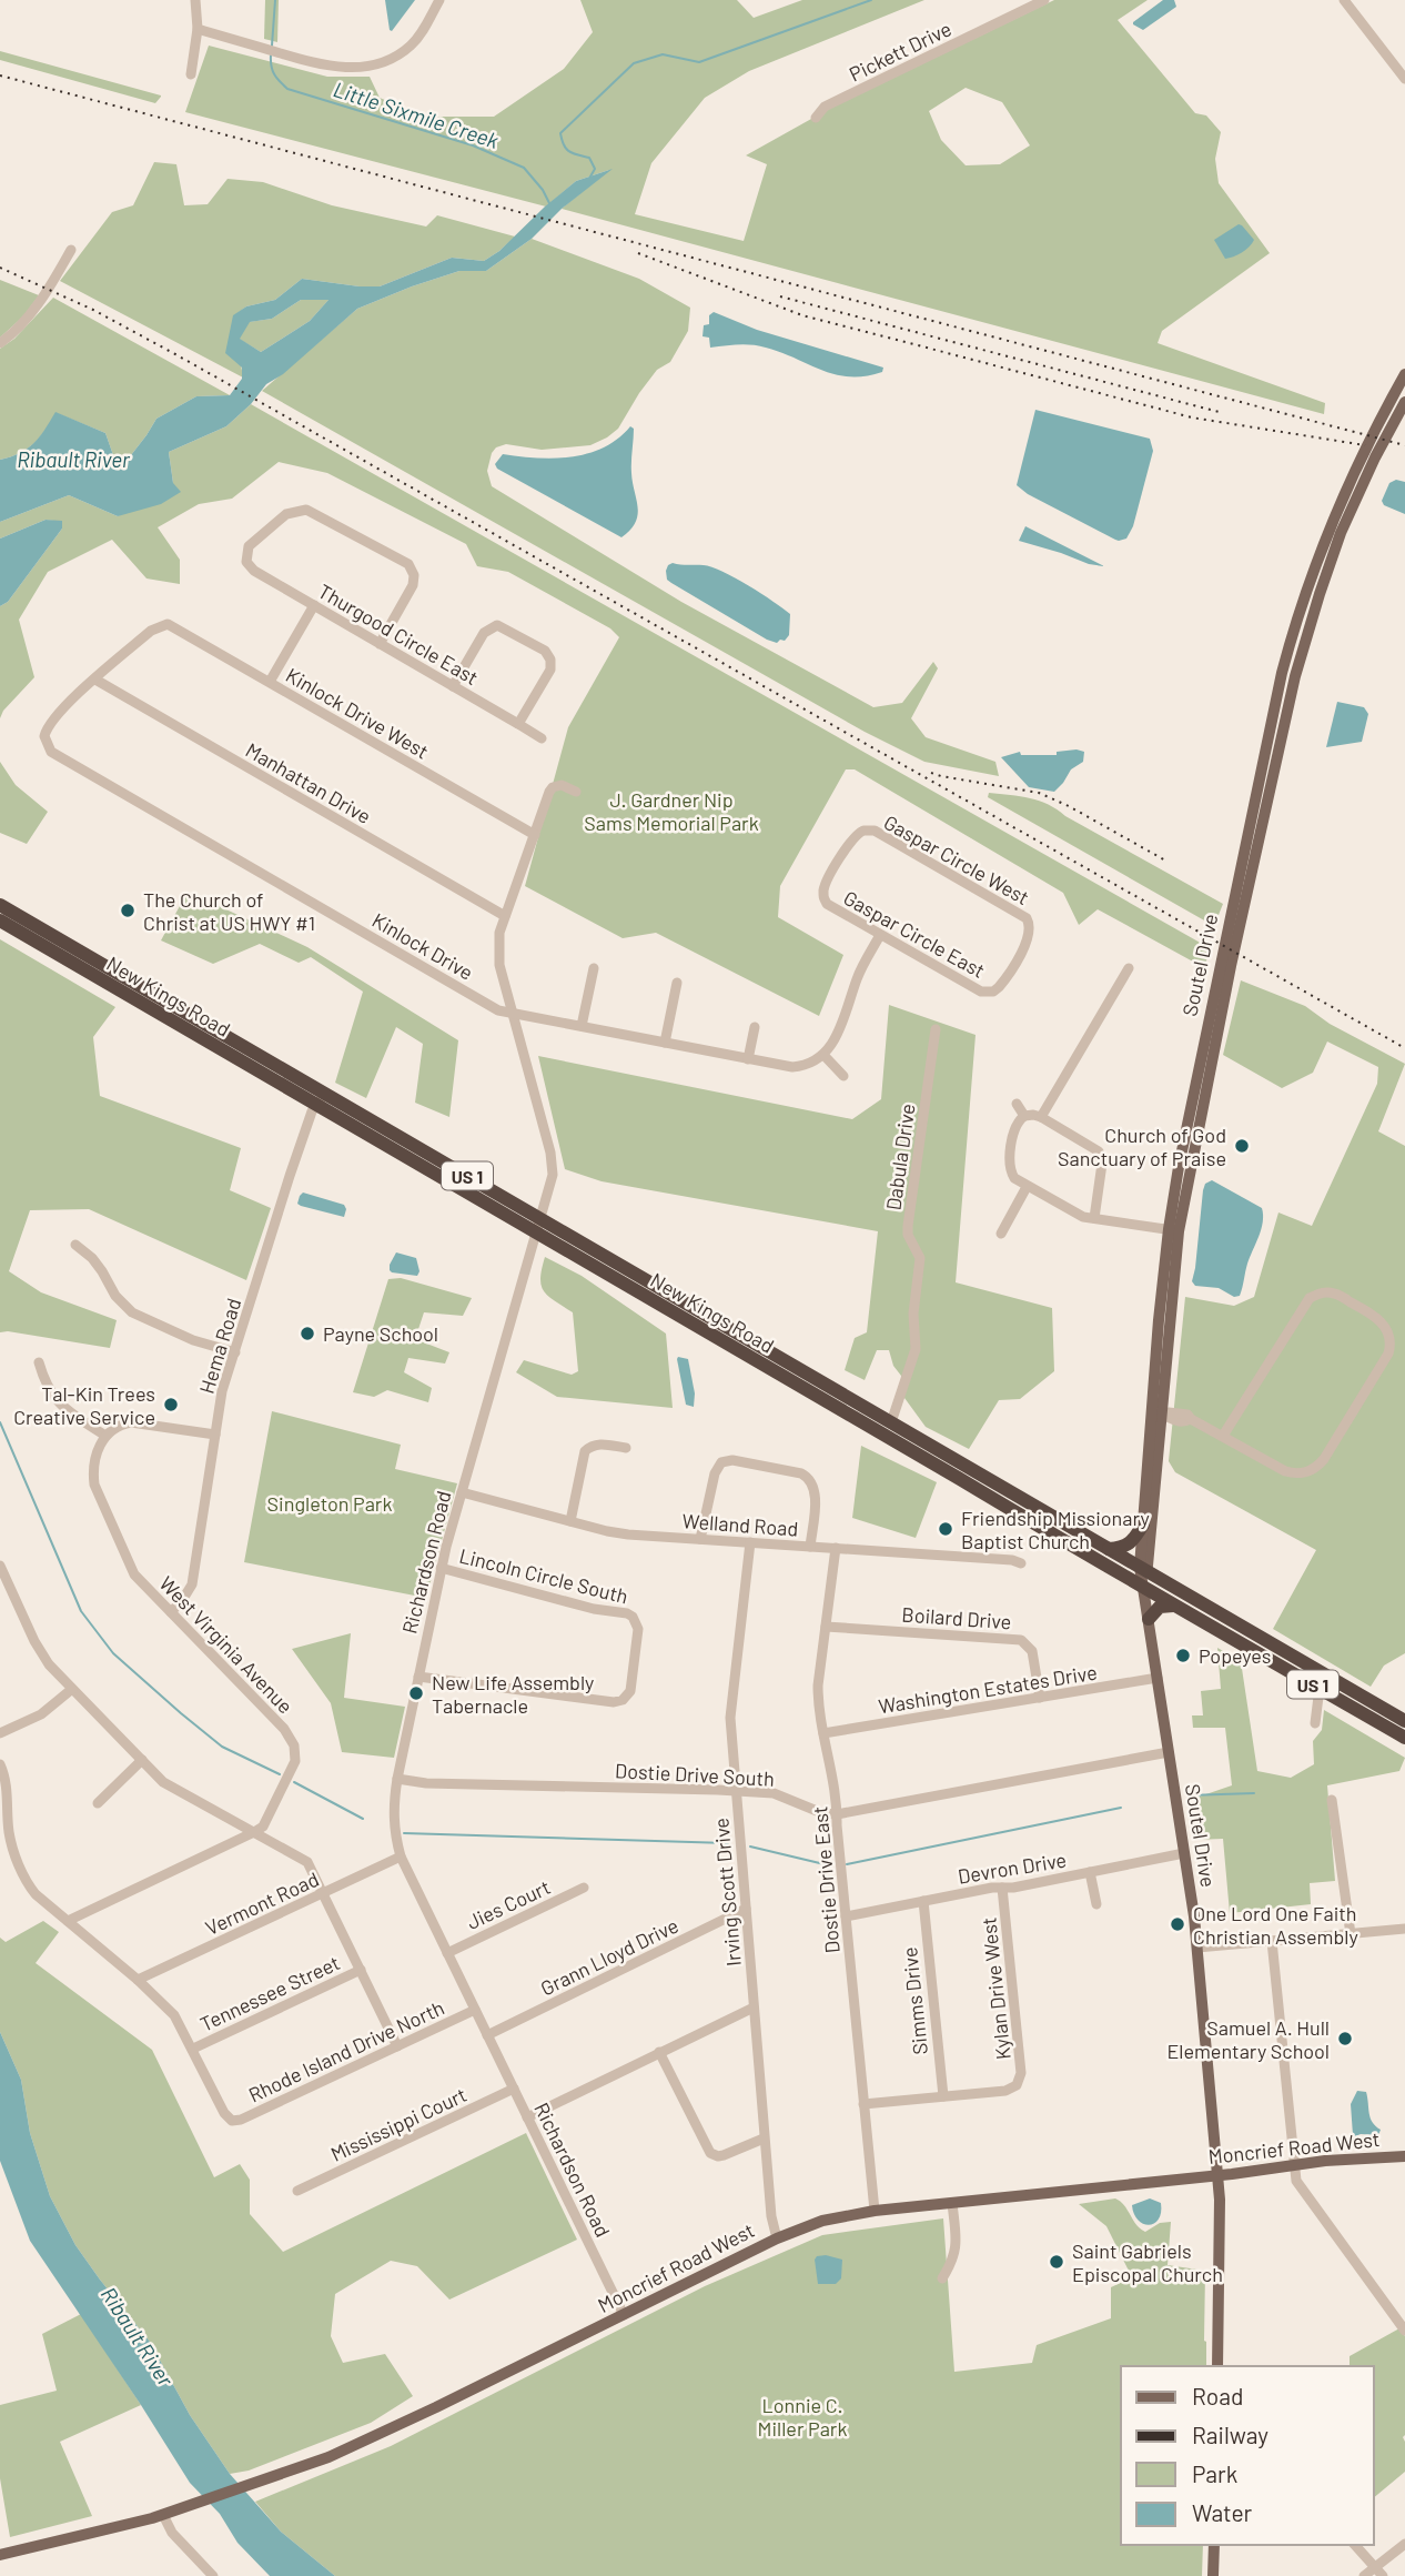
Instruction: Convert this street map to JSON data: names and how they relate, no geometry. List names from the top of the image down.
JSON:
{
  "streets": {
    "highway": ["New Kings Road", "US 1"],
    "main road": ["Soutel Drive", "Moncrief Road West"],
    "street": [
      "Pickett Drive",
      "Thurgood Circle East",
      "Kinlock Drive West",
      "Manhattan Drive",
      "Gaspar Circle West",
      "Gaspar Circle East",
      "Kinlock Drive",
      "Dabula Drive",
      "Hema Road",
      "Welland Road",
      "Richardson Road",
      "Lincoln Circle South",
      "Boilard Drive",
      "West Virginia Avenue",
      "Washington Estates Drive",
      "Dostie Drive South",
      "Devron Drive",
      "Dostie Drive East",
      "Irving Scott Drive",
      "Vermont Road",
      "Jies Court",
      "Grann Lloyd Drive",
      "Kylan Drive West",
      "Tennessee Street",
      "Simms Drive",
      "Rhode Island Drive North",
      "Mississippi Court"
    ]
  },
  "crossings": [
    ["Kinlock Drive West", "Manhattan Drive"],
    ["Kinlock Drive West", "Kinlock Drive"],
    ["Kinlock Drive West", "Richardson Road"],
    ["Manhattan Drive", "Kinlock Drive"],
    ["Manhattan Drive", "Richardson Road"],
    ["Gaspar Circle West", "Gaspar Circle East"],
    ["Kinlock Drive", "Richardson Road"],
    ["Soutel Drive", "New Kings Road"],
    ["Soutel Drive", "Washington Estates Drive"],
    ["Soutel Drive", "Dostie Drive South"],
    ["Soutel Drive", "Devron Drive"],
    ["Soutel Drive", "Moncrief Road West"],
    ["New Kings Road", "Dabula Drive"],
    ["New Kings Road", "Hema Road"],
    ["New Kings Road", "Richardson Road"],
    ["Hema Road", "West Virginia Avenue"],
    ["Welland Road", "Richardson Road"],
    ["Welland Road", "Dostie Drive East"],
    ["Welland Road", "Irving Scott Drive"],
    ["Richardson Road", "Lincoln Circle South"],
    ["Richardson Road", "Dostie Drive South"],
    ["Richardson Road", "Vermont Road"],
    ["Richardson Road", "Jies Court"],
    ["Richardson Road", "Grann Lloyd Drive"],
    ["Richardson Road", "Rhode Island Drive North"],
    ["Richardson Road", "Mississippi Court"],
    ["Richardson Road", "Moncrief Road West"],
    ["Boilard Drive", "Washington Estates Drive"],
    ["Boilard Drive", "Dostie Drive East"],
    ["Washington Estates Drive", "Dostie Drive East"],
    ["Dostie Drive South", "Dostie Drive East"],
    ["Dostie Drive South", "Irving Scott Drive"],
    ["Devron Drive", "Dostie Drive East"],
    ["Devron Drive", "Kylan Drive West"],
    ["Devron Drive", "Simms Drive"],
    ["Dostie Drive East", "Moncrief Road West"],
    ["Irving Scott Drive", "Grann Lloyd Drive"],
    ["Irving Scott Drive", "Moncrief Road West"],
    ["Kylan Drive West", "Simms Drive"],
    ["Tennessee Street", "Rhode Island Drive North"]
  ],
  "water": ["Little Sixmile Creek", "Ribault River"],
  "parks": ["J. Gardner Nip Sams Memorial Park", "Singleton Park", "Lonnie C. Miller Park"],
  "places": [
    "The Church of Christ at US HWY #1",
    "Church of God Sanctuary of Praise",
    "Payne School",
    "Tal-Kin Trees Creative Service",
    "Friendship Missionary Baptist Church",
    "Popeyes",
    "New Life Assembly Tabernacle",
    "One Lord One Faith Christian Assembly",
    "Samuel A. Hull Elementary School",
    "Saint Gabriels Episcopal Church"
  ],
  "legend": [
    "Road",
    "Railway",
    "Park",
    "Water"
  ]
}
